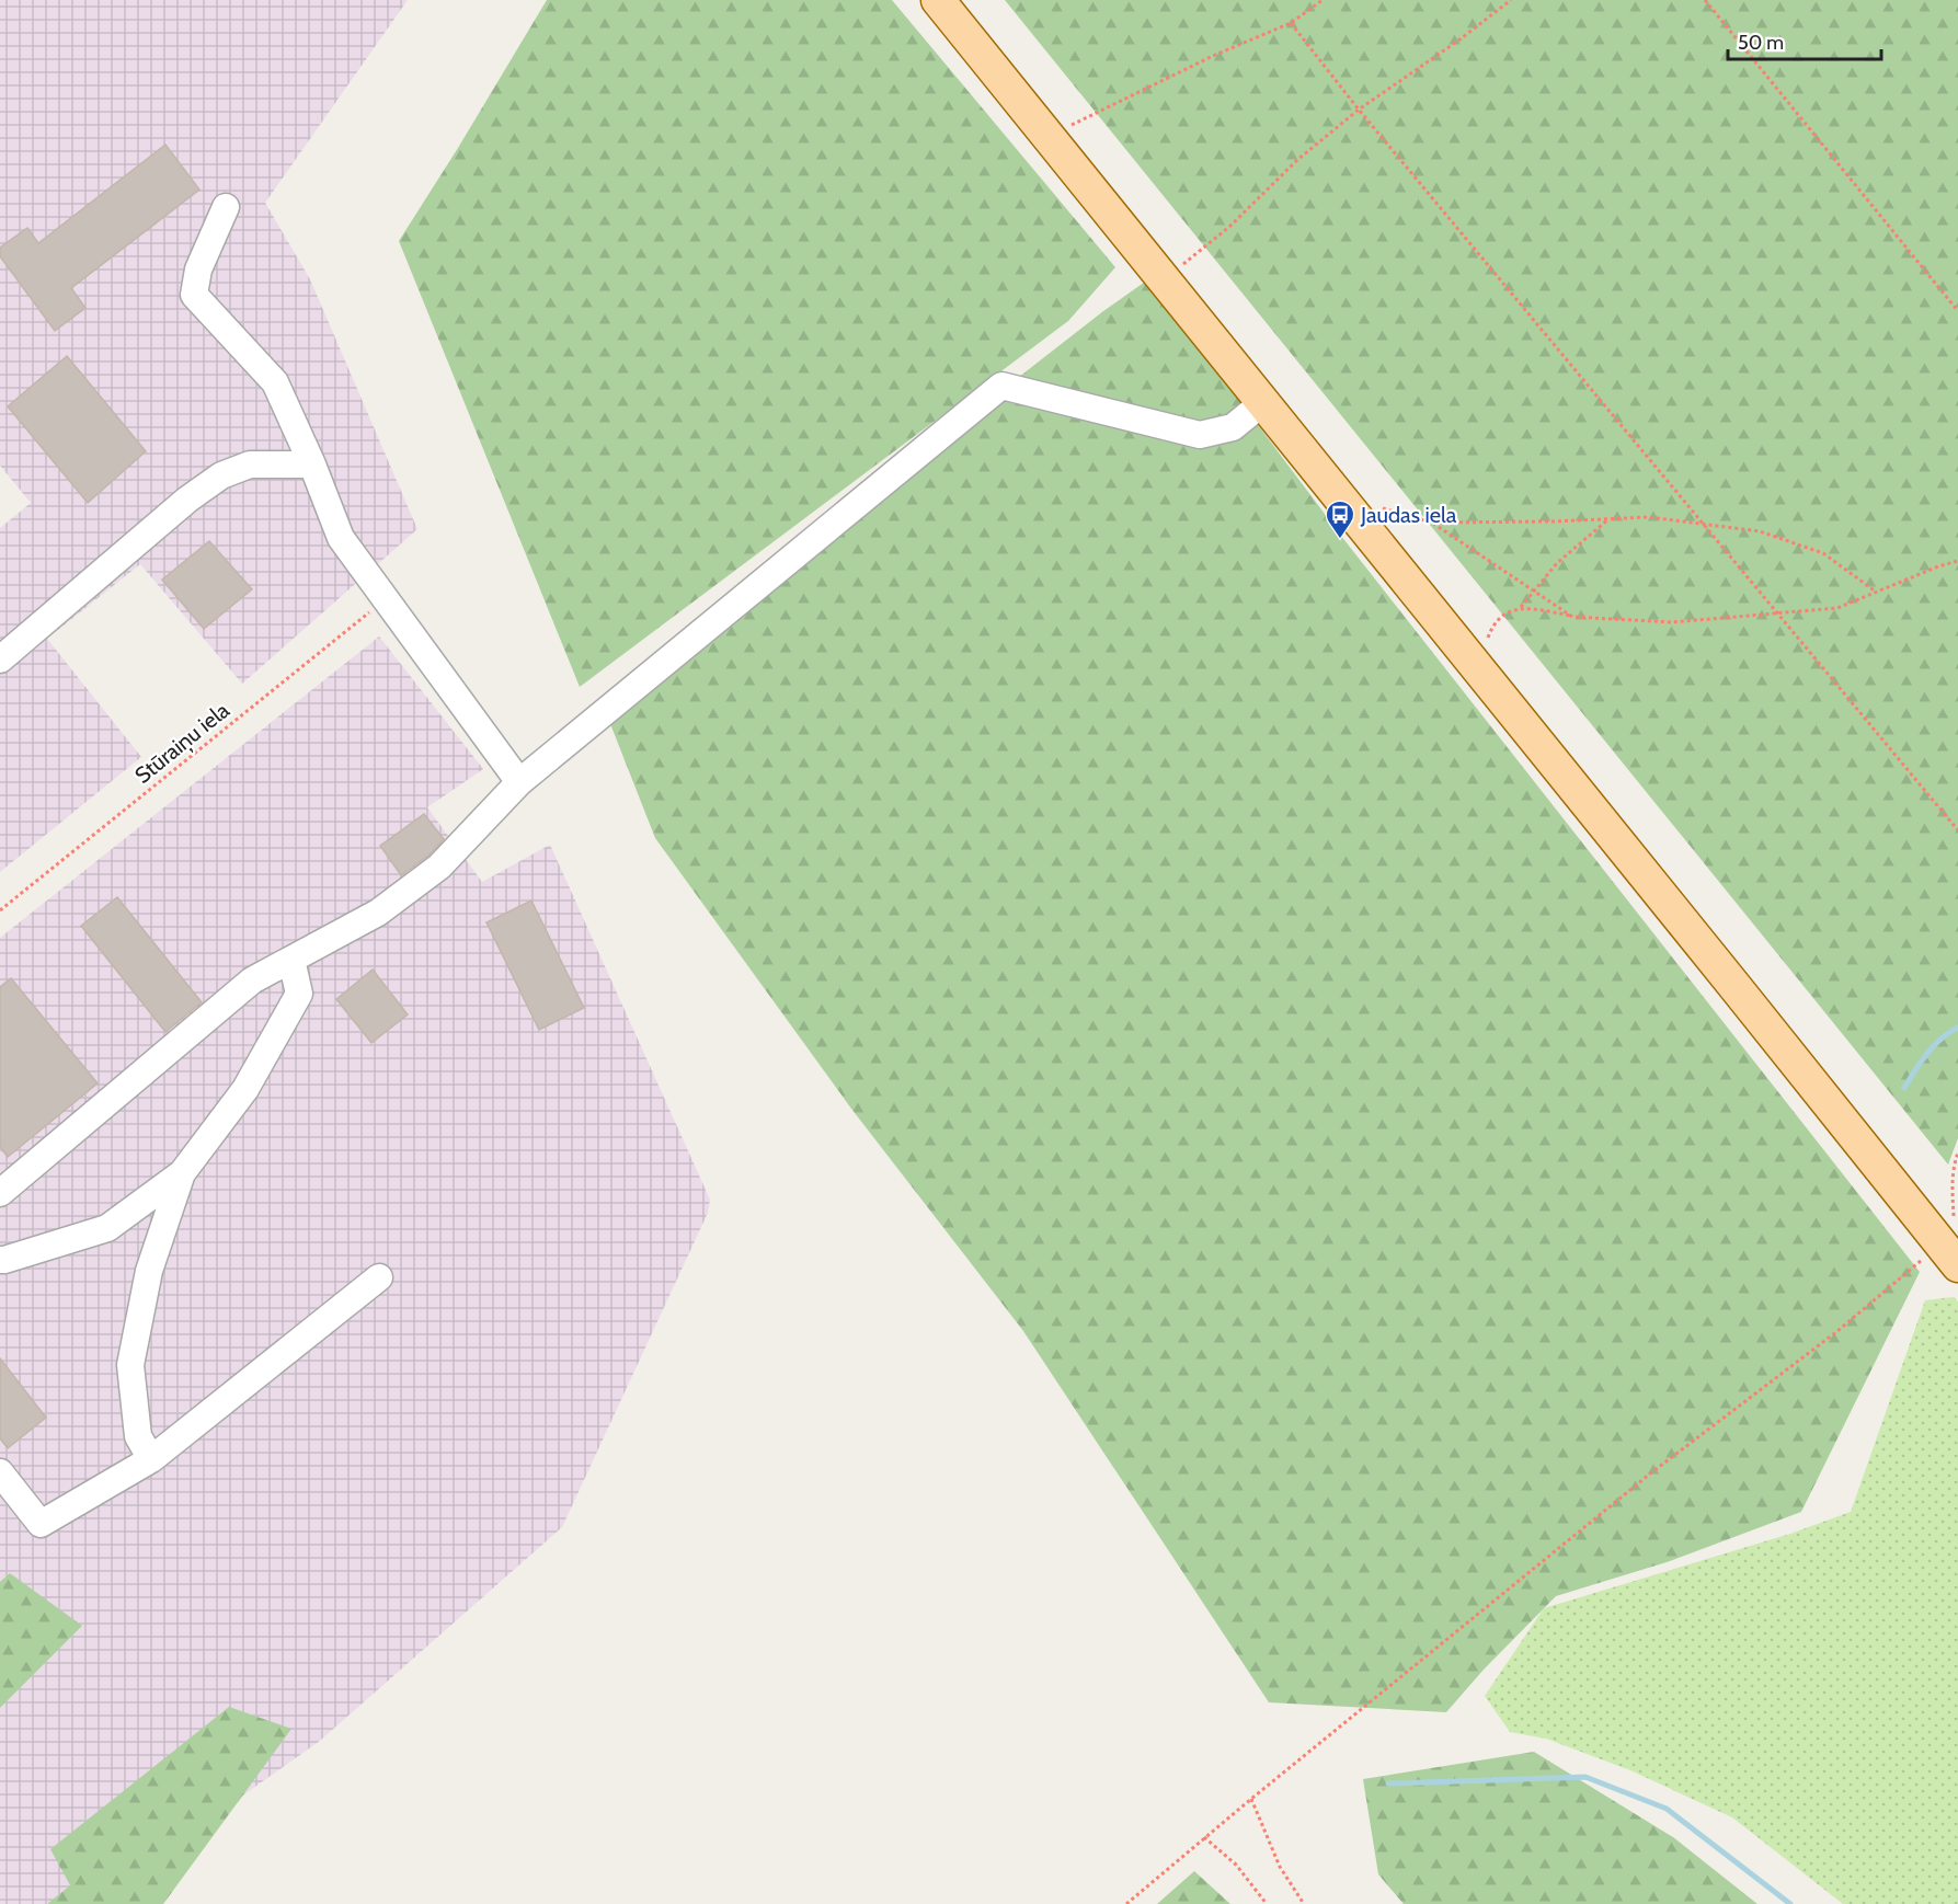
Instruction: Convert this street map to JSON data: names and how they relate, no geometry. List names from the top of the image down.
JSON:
{
  "streets": {
    "path": ["Stūraiņu iela"]
  },
  "places": {
    "bus stop": ["Jaudas iela"]
  },
  "scale_bar": "50 m"
}
